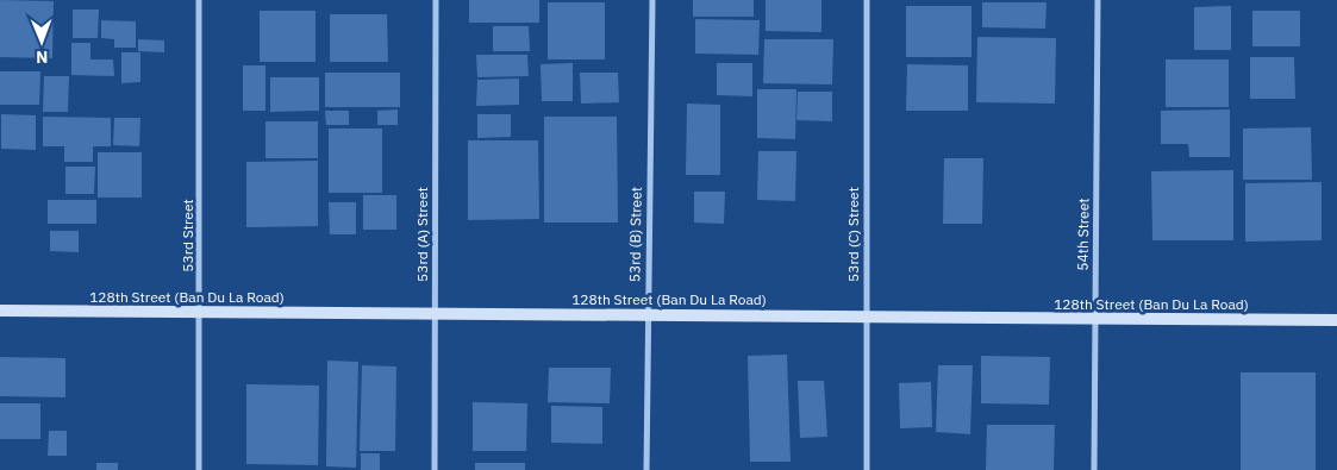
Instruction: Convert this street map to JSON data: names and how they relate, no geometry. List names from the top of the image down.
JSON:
{
  "streets": {
    "street": [
      "53rd (A) Street",
      "53rd (B) Street",
      "53rd (C) Street",
      "54th Street",
      "53rd Street",
      "128th Street (Ban Du La Road)"
    ]
  },
  "crossings": [
    ["53rd (A) Street", "128th Street (Ban Du La Road)"],
    ["53rd (B) Street", "128th Street (Ban Du La Road)"],
    ["53rd (C) Street", "128th Street (Ban Du La Road)"],
    ["54th Street", "128th Street (Ban Du La Road)"],
    ["53rd Street", "128th Street (Ban Du La Road)"]
  ],
  "north": "bottom"
}
